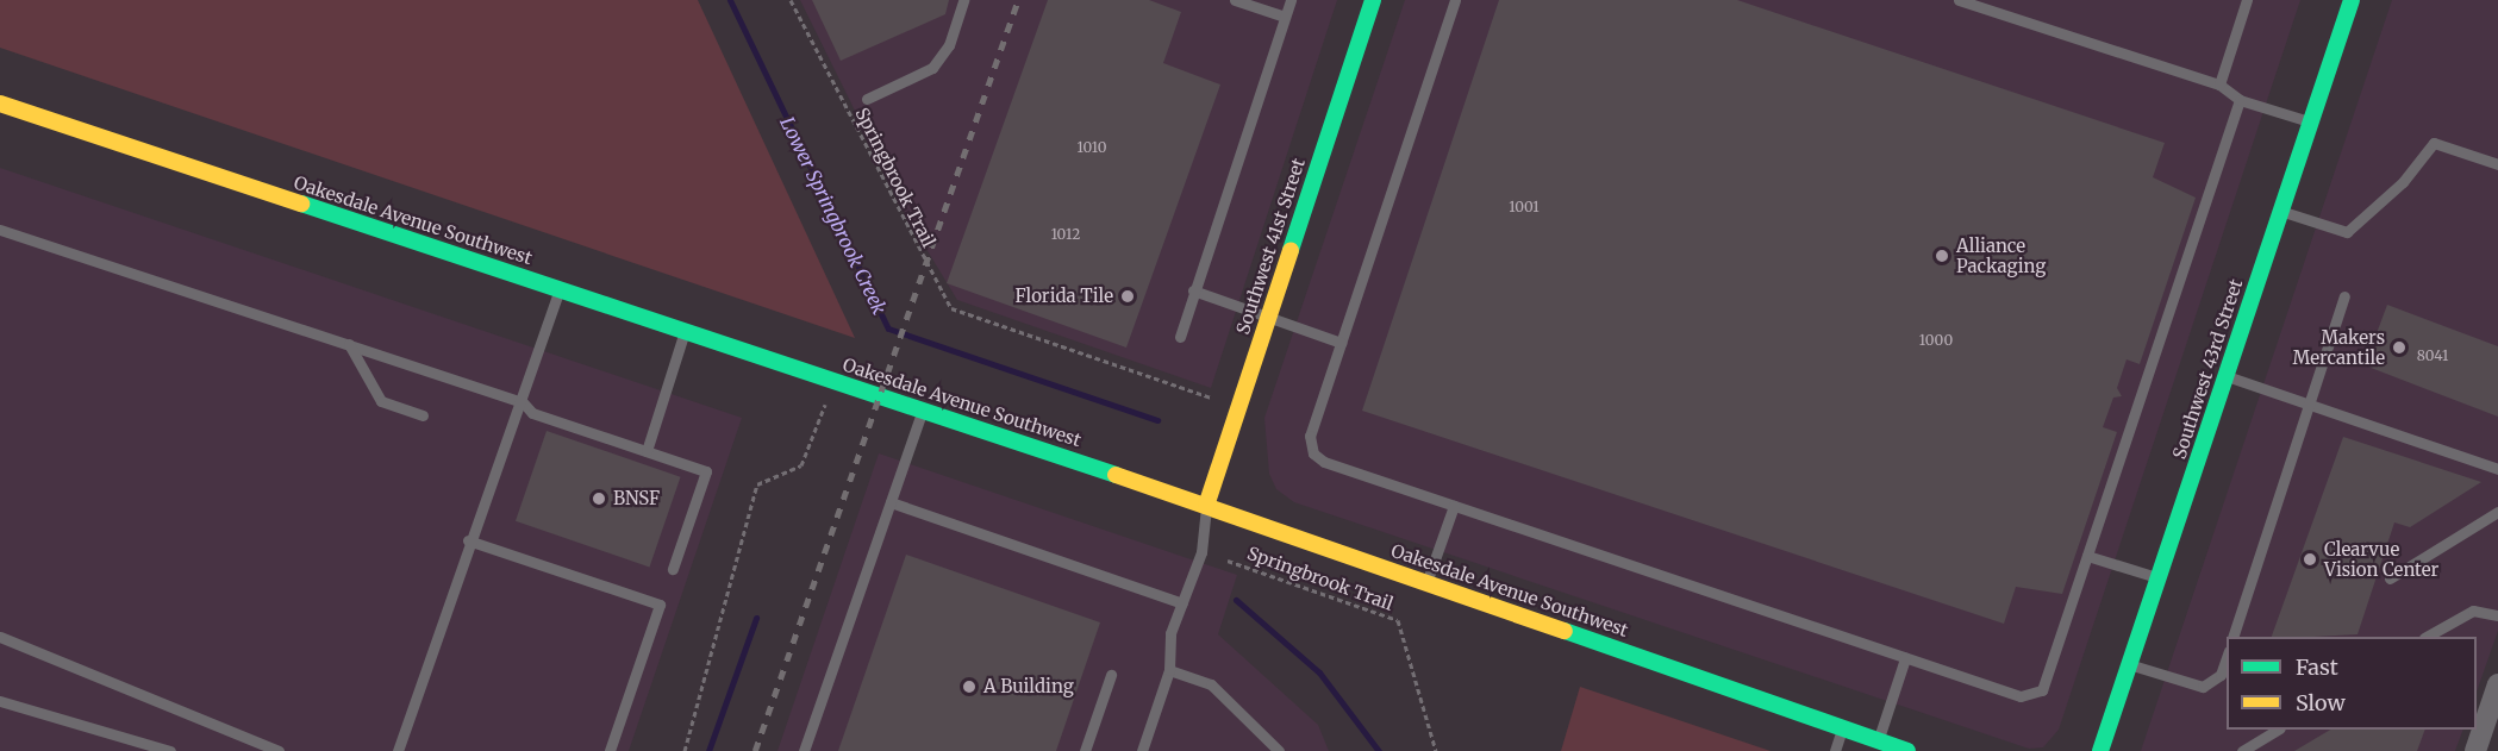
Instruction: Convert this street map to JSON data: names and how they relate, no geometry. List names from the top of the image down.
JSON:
{
  "streets": {
    "street": ["Oakesdale Avenue Southwest", "Southwest 41st Street", "Southwest 43rd Street"],
    "path": ["Springbrook Trail"]
  },
  "crossings": [
    ["Oakesdale Avenue Southwest", "Southwest 41st Street"]
  ],
  "water": ["Lower Springbrook Creek"],
  "places": [
    "Alliance Packaging",
    "Florida Tile",
    "Makers Mercantile",
    "BNSF",
    "Clearvue Vision Center",
    "A Building"
  ],
  "house_numbers": [
    "1010",
    "1001",
    "1012",
    "1000",
    "8041"
  ],
  "legend": ["Fast", "Slow"]
}
